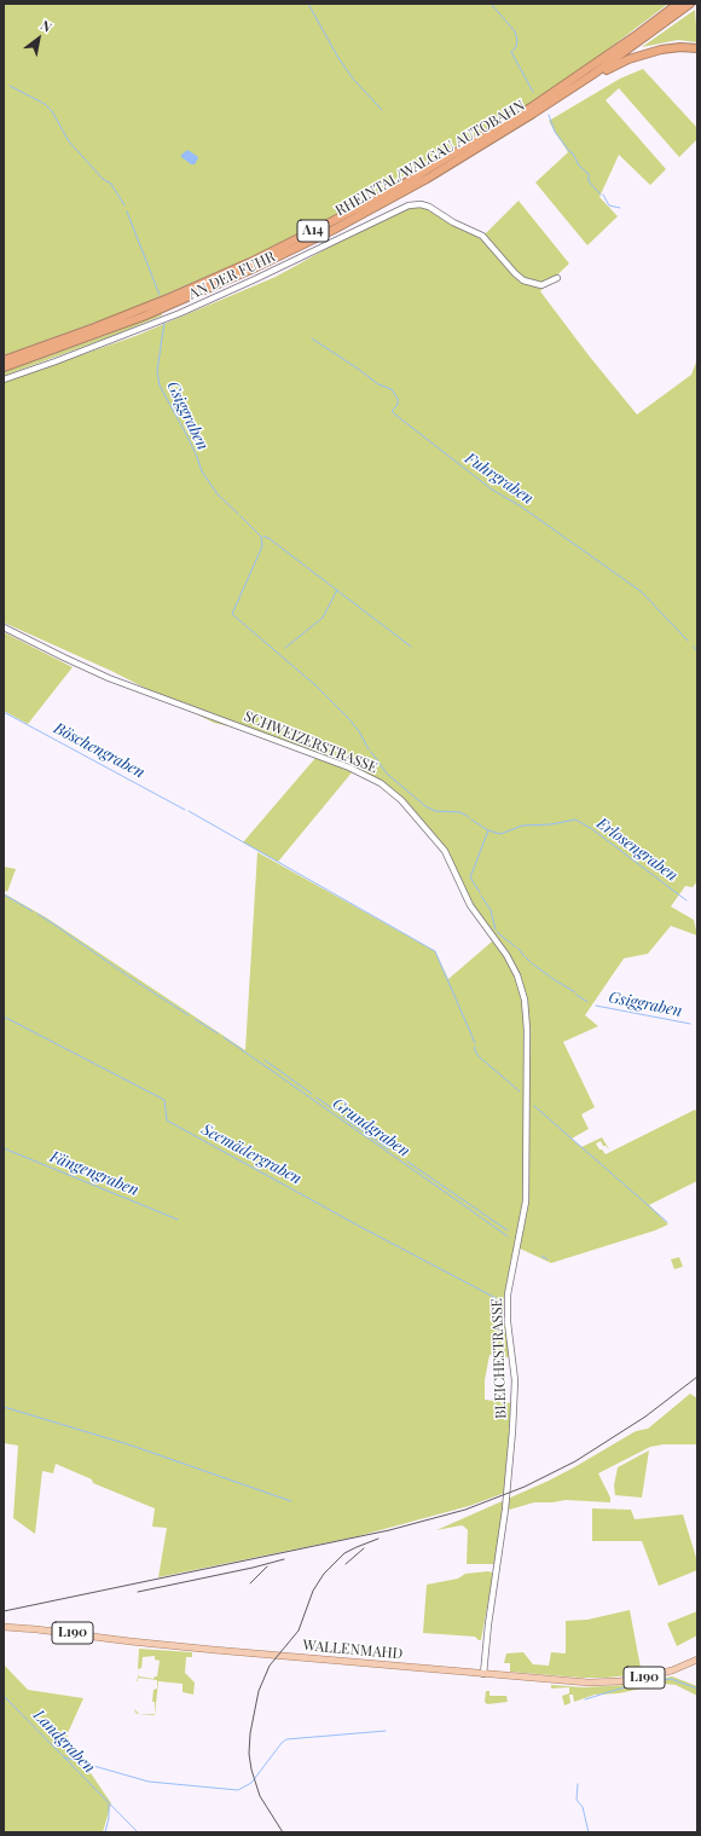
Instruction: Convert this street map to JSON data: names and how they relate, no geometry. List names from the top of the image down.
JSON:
{
  "streets": {
    "highway": ["RHEINTAL/WALGAU AUTOBAHN", "A14"],
    "main road": [
      "AN DER FUHR",
      "SCHWEIZERSTRASSE",
      "BLEICHESTRASSE",
      "L190",
      "WALLENMAHD"
    ]
  },
  "crossings": [
    ["SCHWEIZERSTRASSE", "BLEICHESTRASSE"],
    ["BLEICHESTRASSE", "WALLENMAHD"]
  ],
  "water": [
    "Gsiggraben",
    "Fuhrgraben",
    "Böschengraben",
    "Erlosengraben",
    "Grundgraben",
    "Seemädergraben",
    "Fängengraben",
    "Landgraben"
  ],
  "north": "top right"
}
